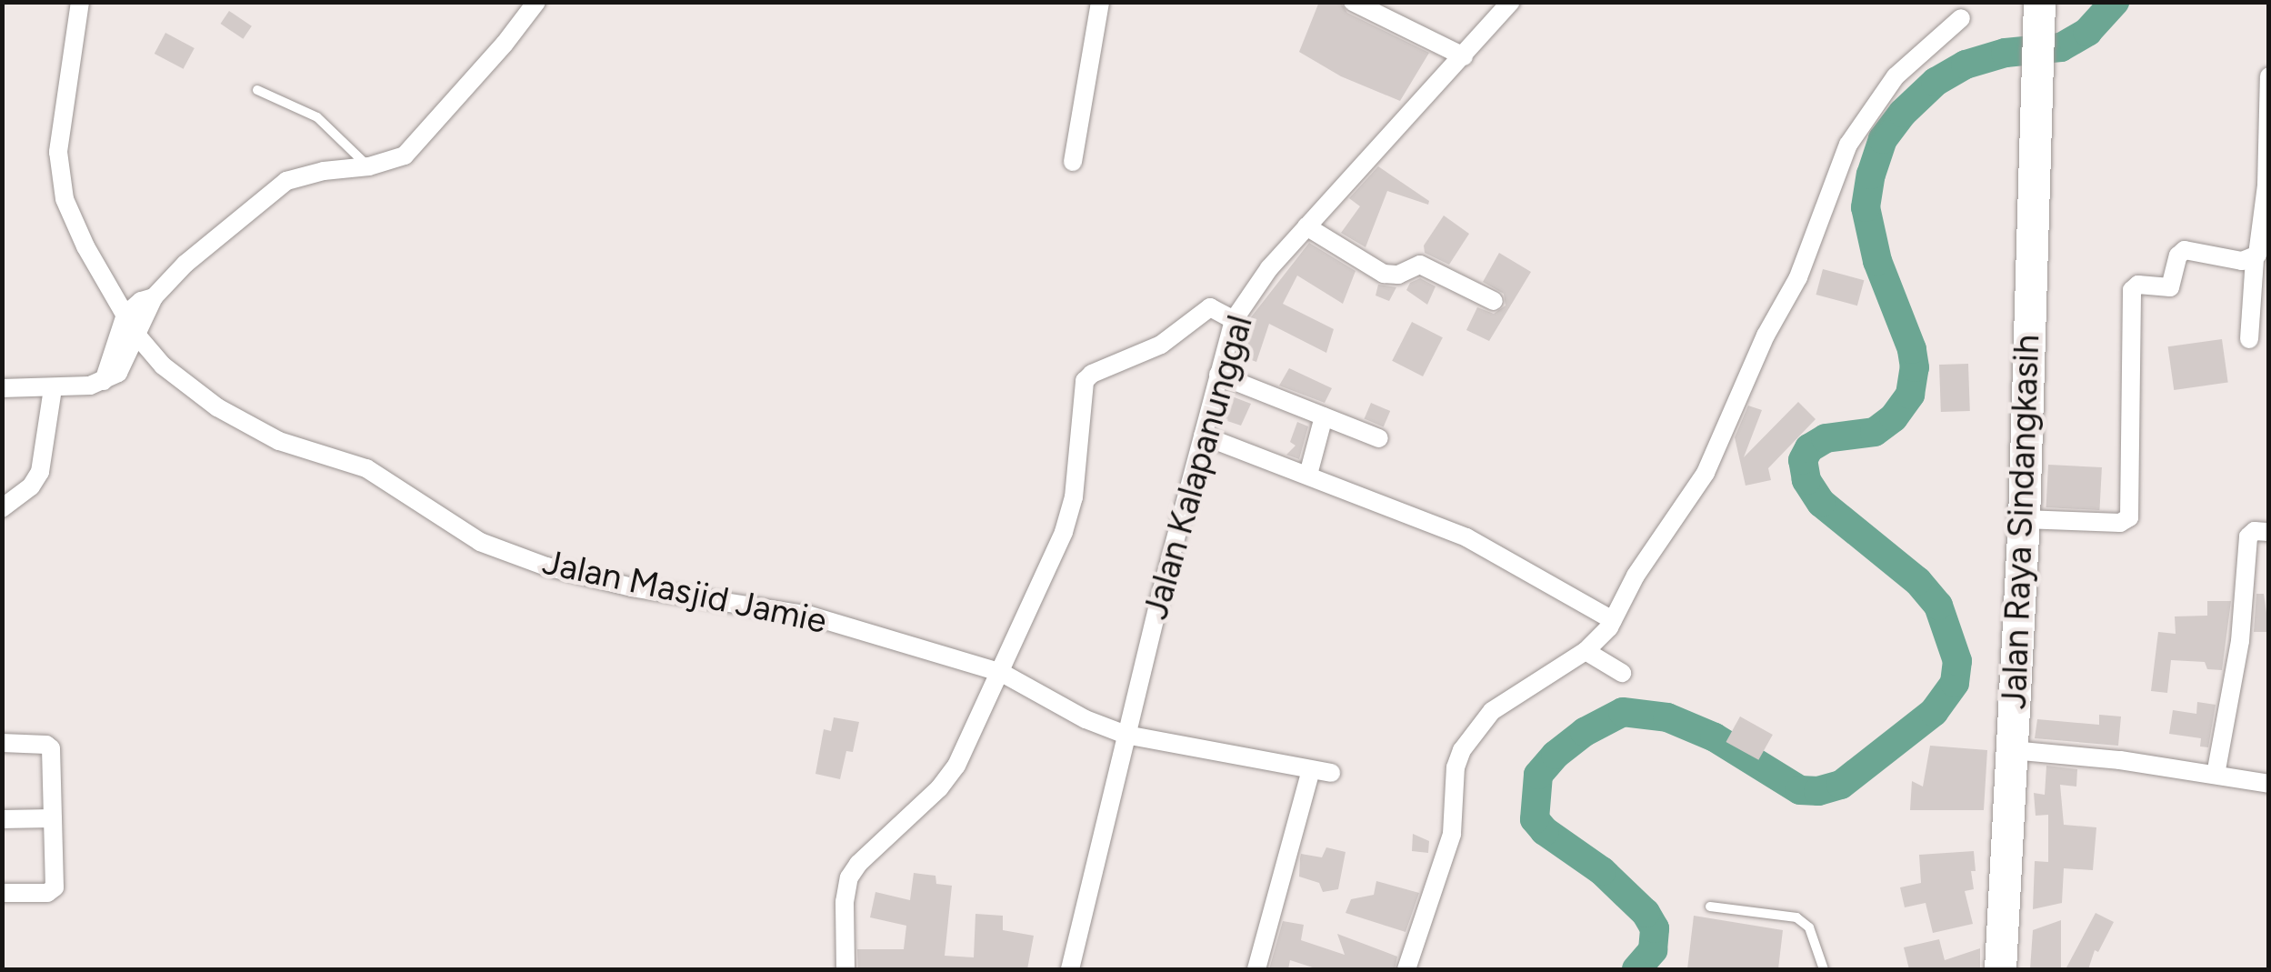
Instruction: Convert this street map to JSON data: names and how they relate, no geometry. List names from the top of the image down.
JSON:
{
  "streets": {
    "highway": ["Jalan Raya Sindangkasih"],
    "street": ["Jalan Kalapanunggal", "Jalan Masjid Jamie"]
  },
  "crossings": [
    ["Jalan Kalapanunggal", "Jalan Masjid Jamie"]
  ]
}
